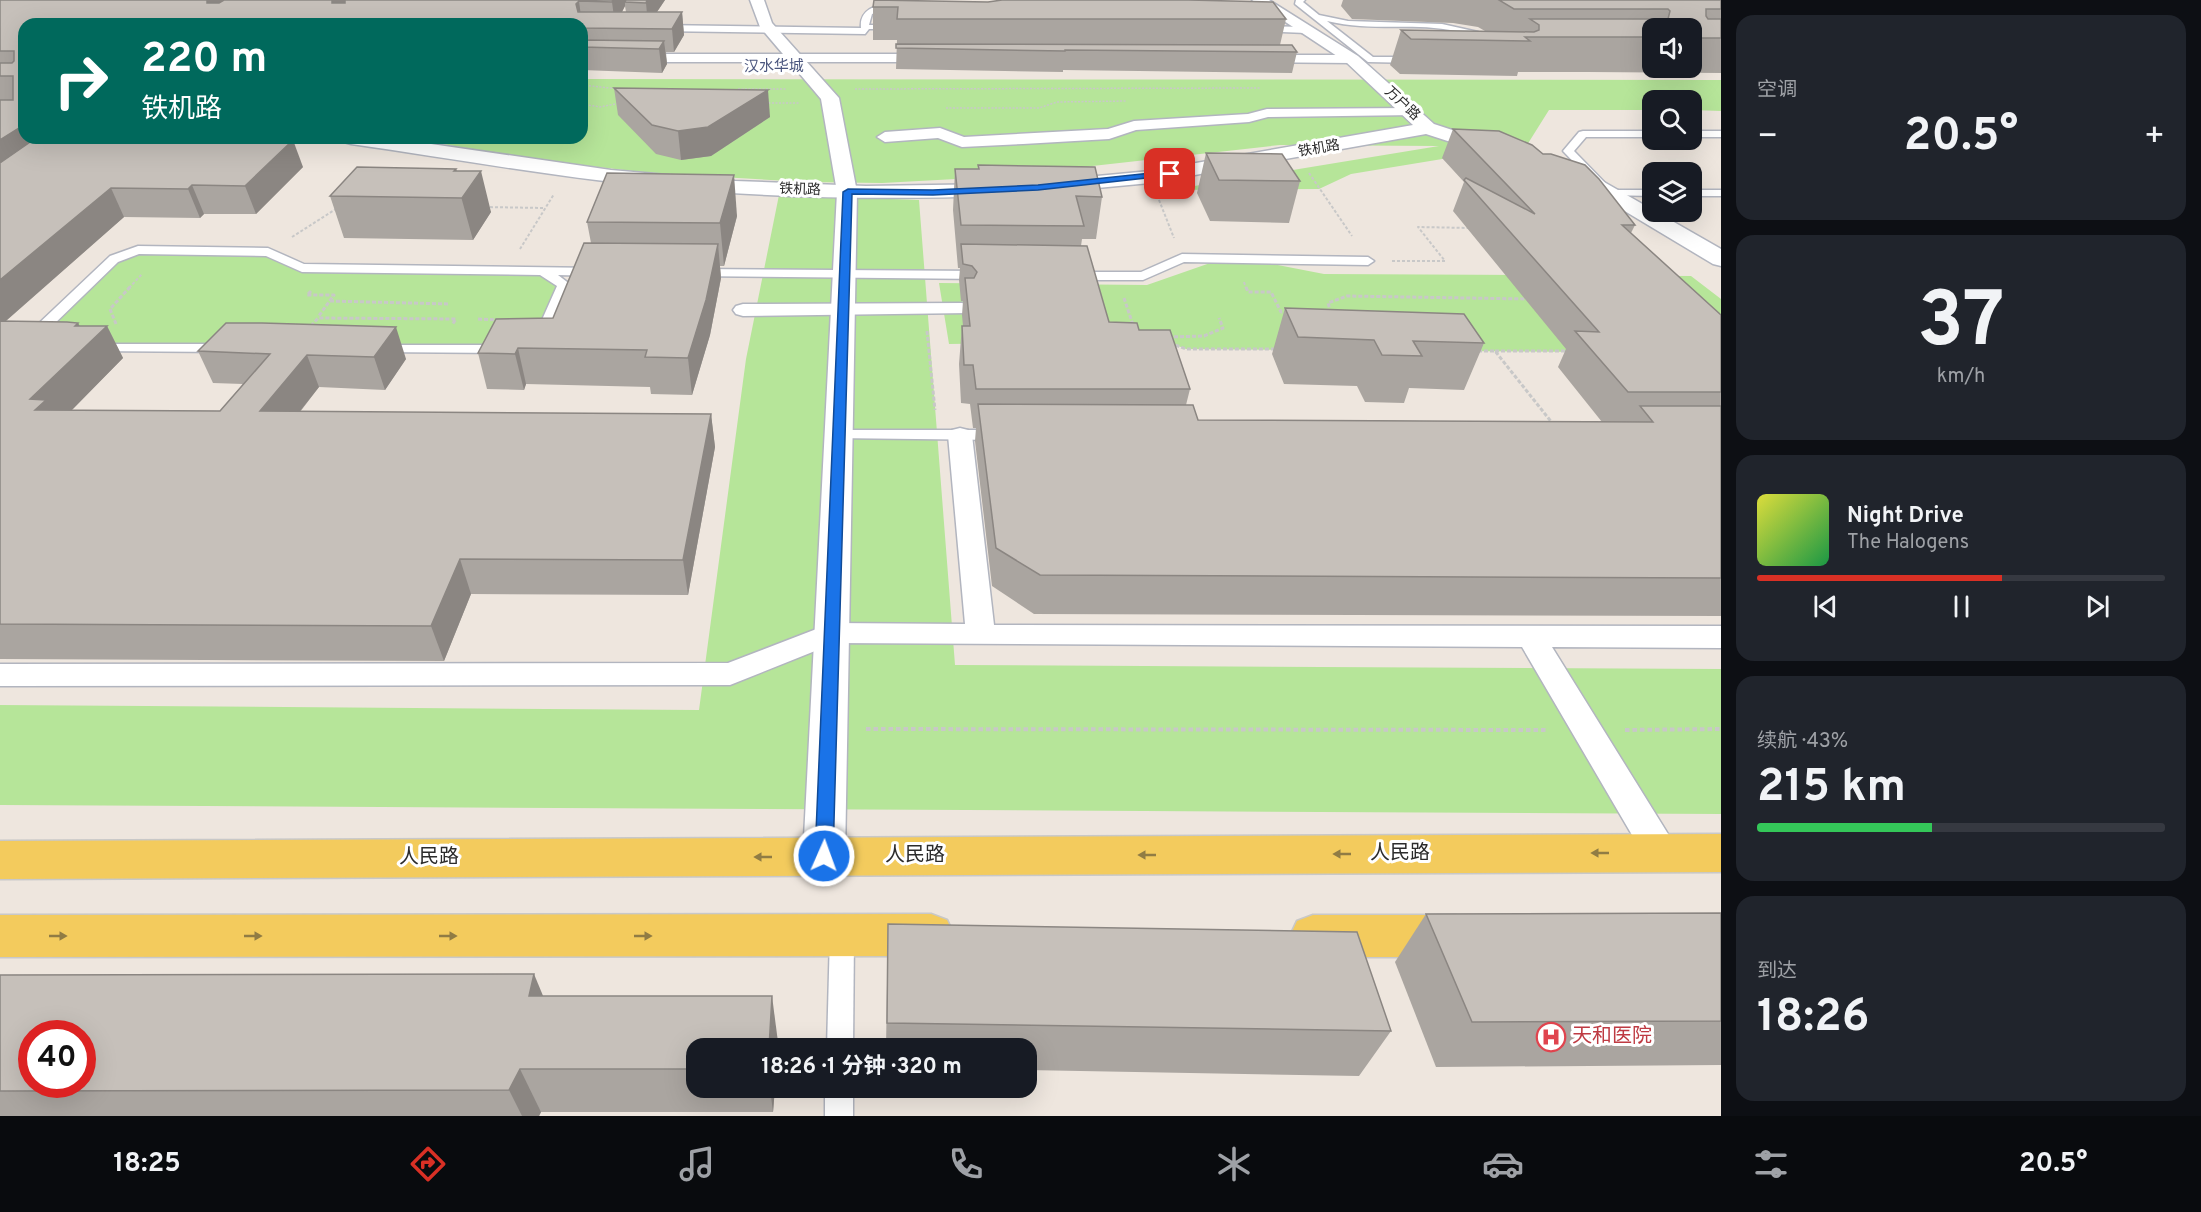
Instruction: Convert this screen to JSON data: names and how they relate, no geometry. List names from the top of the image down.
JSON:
{
  "streets": {
    "main road": ["人民路"],
    "street": ["万户路", "铁机路"]
  },
  "crossings": [
    ["万户路", "铁机路"]
  ],
  "districts": ["汉水华城"],
  "places": {
    "hospital": ["天和医院"]
  },
  "page": {
    "tile": [
      "空调",
      ["37", "km/h"],
      ["续航 · 43%", "215 km"],
      ["到达", "18:26"]
    ],
    "turn": ["220 m", "铁机路"],
    "heat": ["−", "20.5°", "+"],
    "song": ["Night Drive", "The Halogens"],
    "limit": "40",
    "trip": "18:26 · 1 分钟 · 320 m",
    "tabs": ["18:25", "20.5°"]
  }
}
